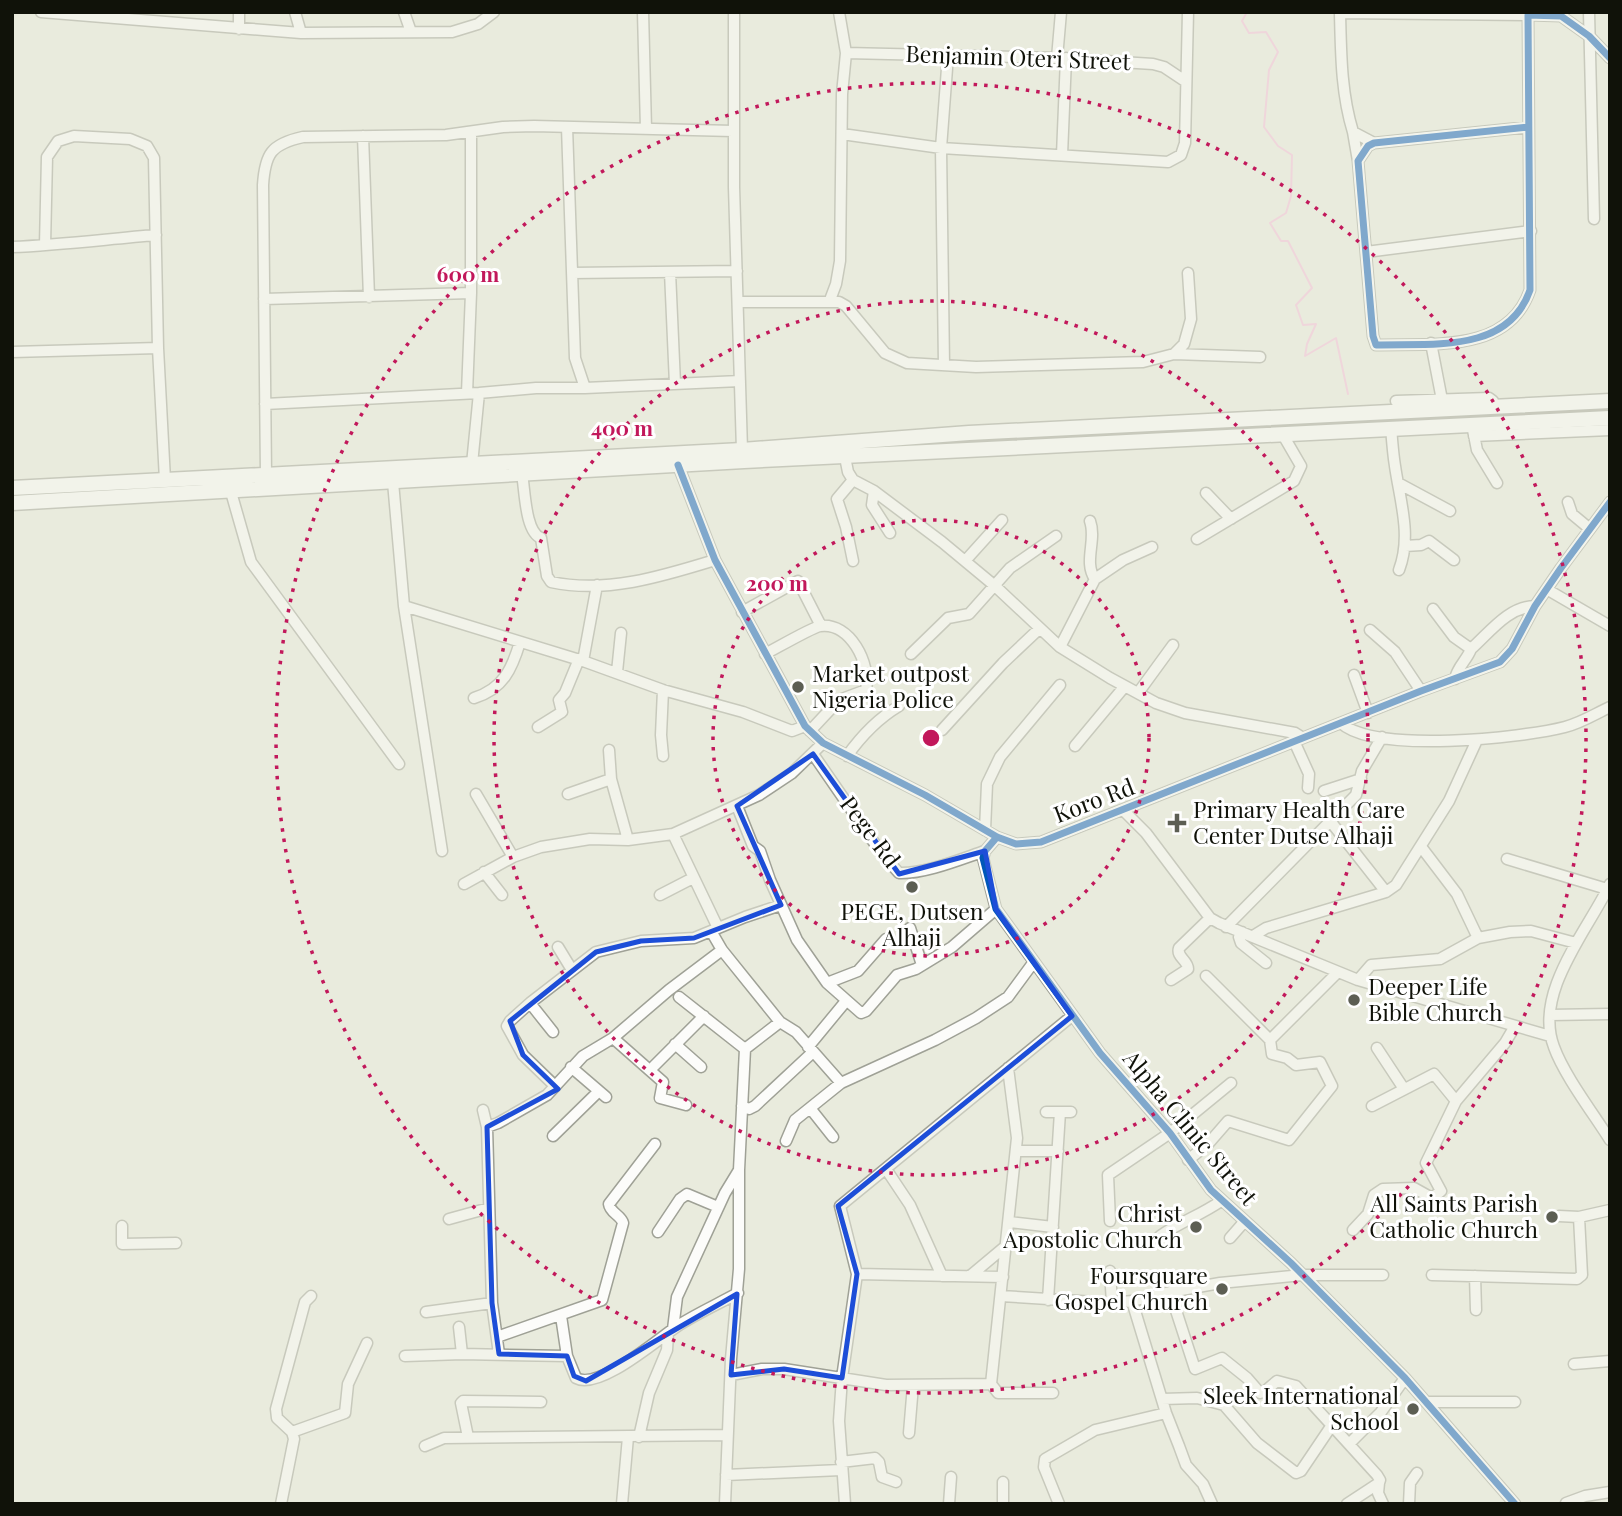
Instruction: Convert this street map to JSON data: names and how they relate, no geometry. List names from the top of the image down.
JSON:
{
  "streets": {
    "street": [
      "Benjamin Oteri Street",
      "Koro Rd",
      "Pege Rd",
      "Alpha Clinic Street"
    ]
  },
  "crossings": [
    ["Pege Rd", "Alpha Clinic Street"]
  ],
  "places": {
    "other": [
      "Market outpost Nigeria Police",
      "PEGE, Dutsen Alhaji",
      "Deeper Life Bible Church",
      "All Saints Parish Catholic Church",
      "Christ Apostolic Church",
      "Foursquare Gospel Church",
      "Sleek International School"
    ],
    "health": ["Primary Health Care Center Dutse Alhaji"]
  },
  "rings": ["600 m", "400 m", "200 m"]
}
